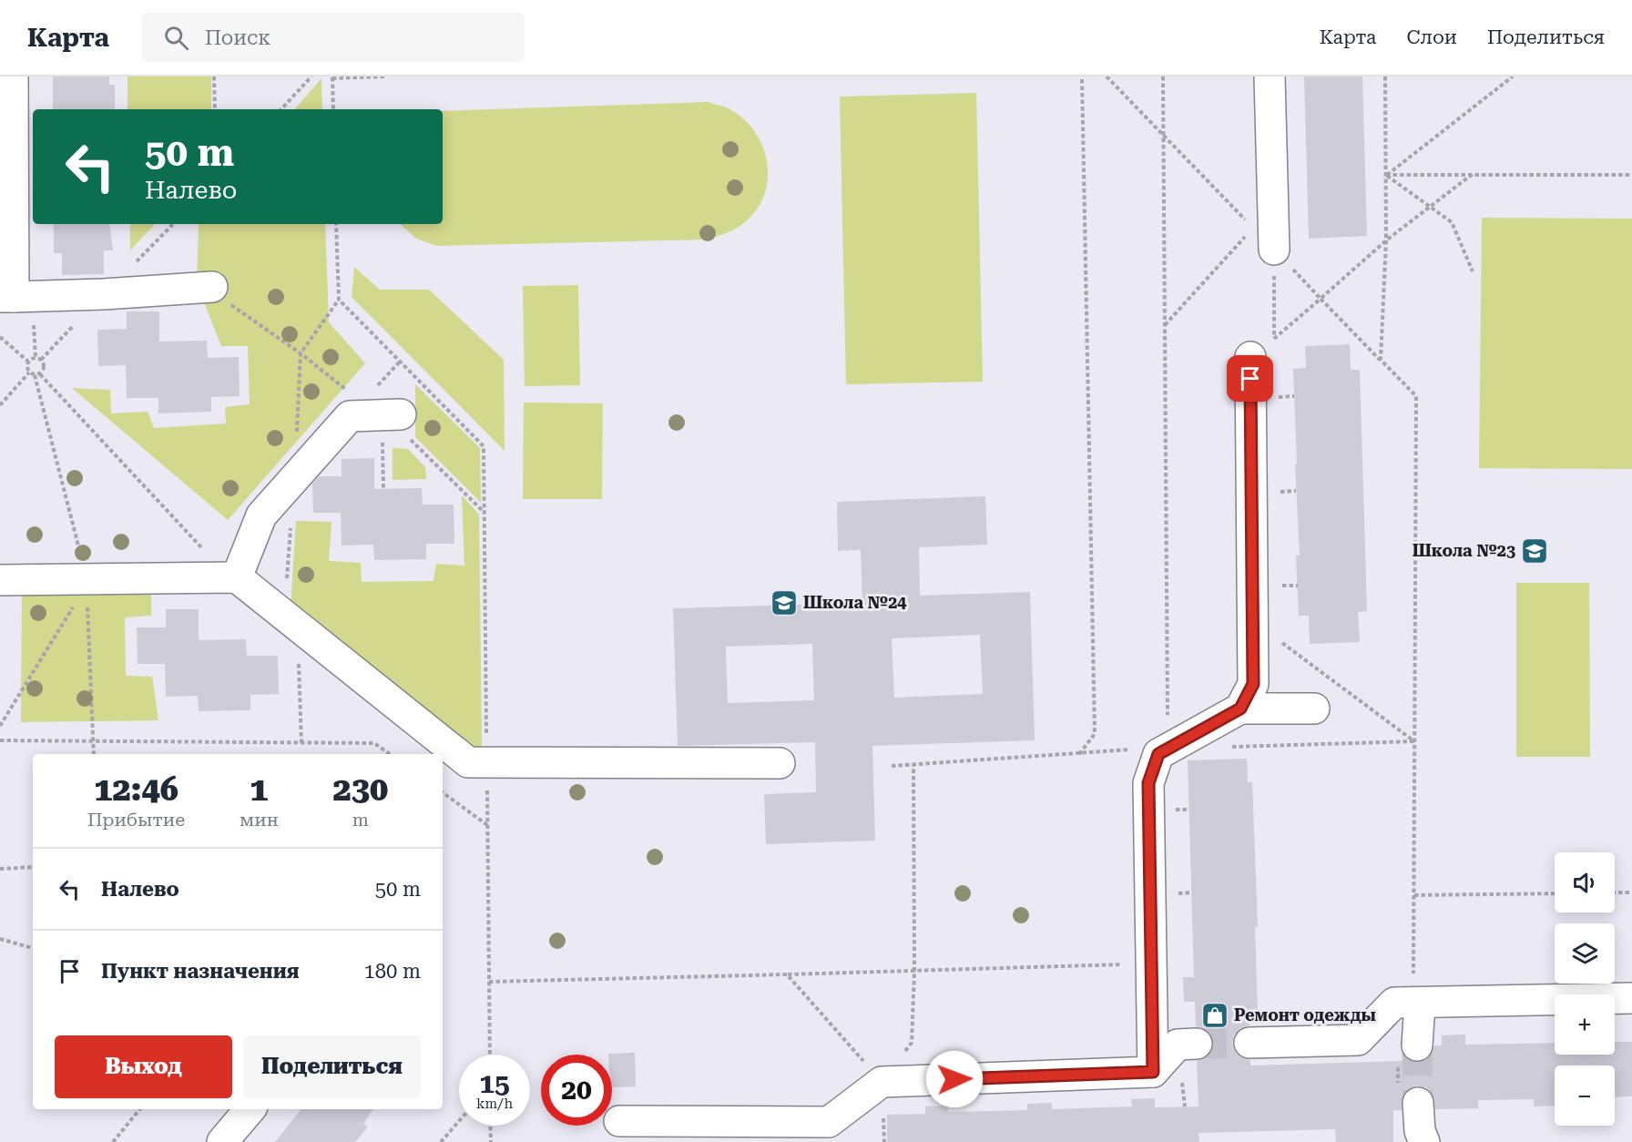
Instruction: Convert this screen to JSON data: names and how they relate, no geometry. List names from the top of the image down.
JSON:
{
  "places": {
    "school or university": ["Школа №23", "Школа №24"],
    "shop": ["Ремонт одежды"]
  },
  "page": {
    "header": "Карта",
    "search": "Поиск",
    "nav": ["Карта", "Слои", "Поделиться"],
    "turn": ["50 m", "Налево"],
    "eta": [
      "12:46",
      "Прибытие",
      "1",
      "мин",
      "230",
      "m"
    ],
    "list": [
      {
        "name": "Налево",
        "value": "50 m"
      },
      {
        "name": "Пункт назначения",
        "value": "180 m"
      }
    ],
    "map_buttons": ["+", "−"],
    "buttons": ["Выход", "Поделиться"],
    "speed": "15 km/h",
    "limit": "20"
  }
}
